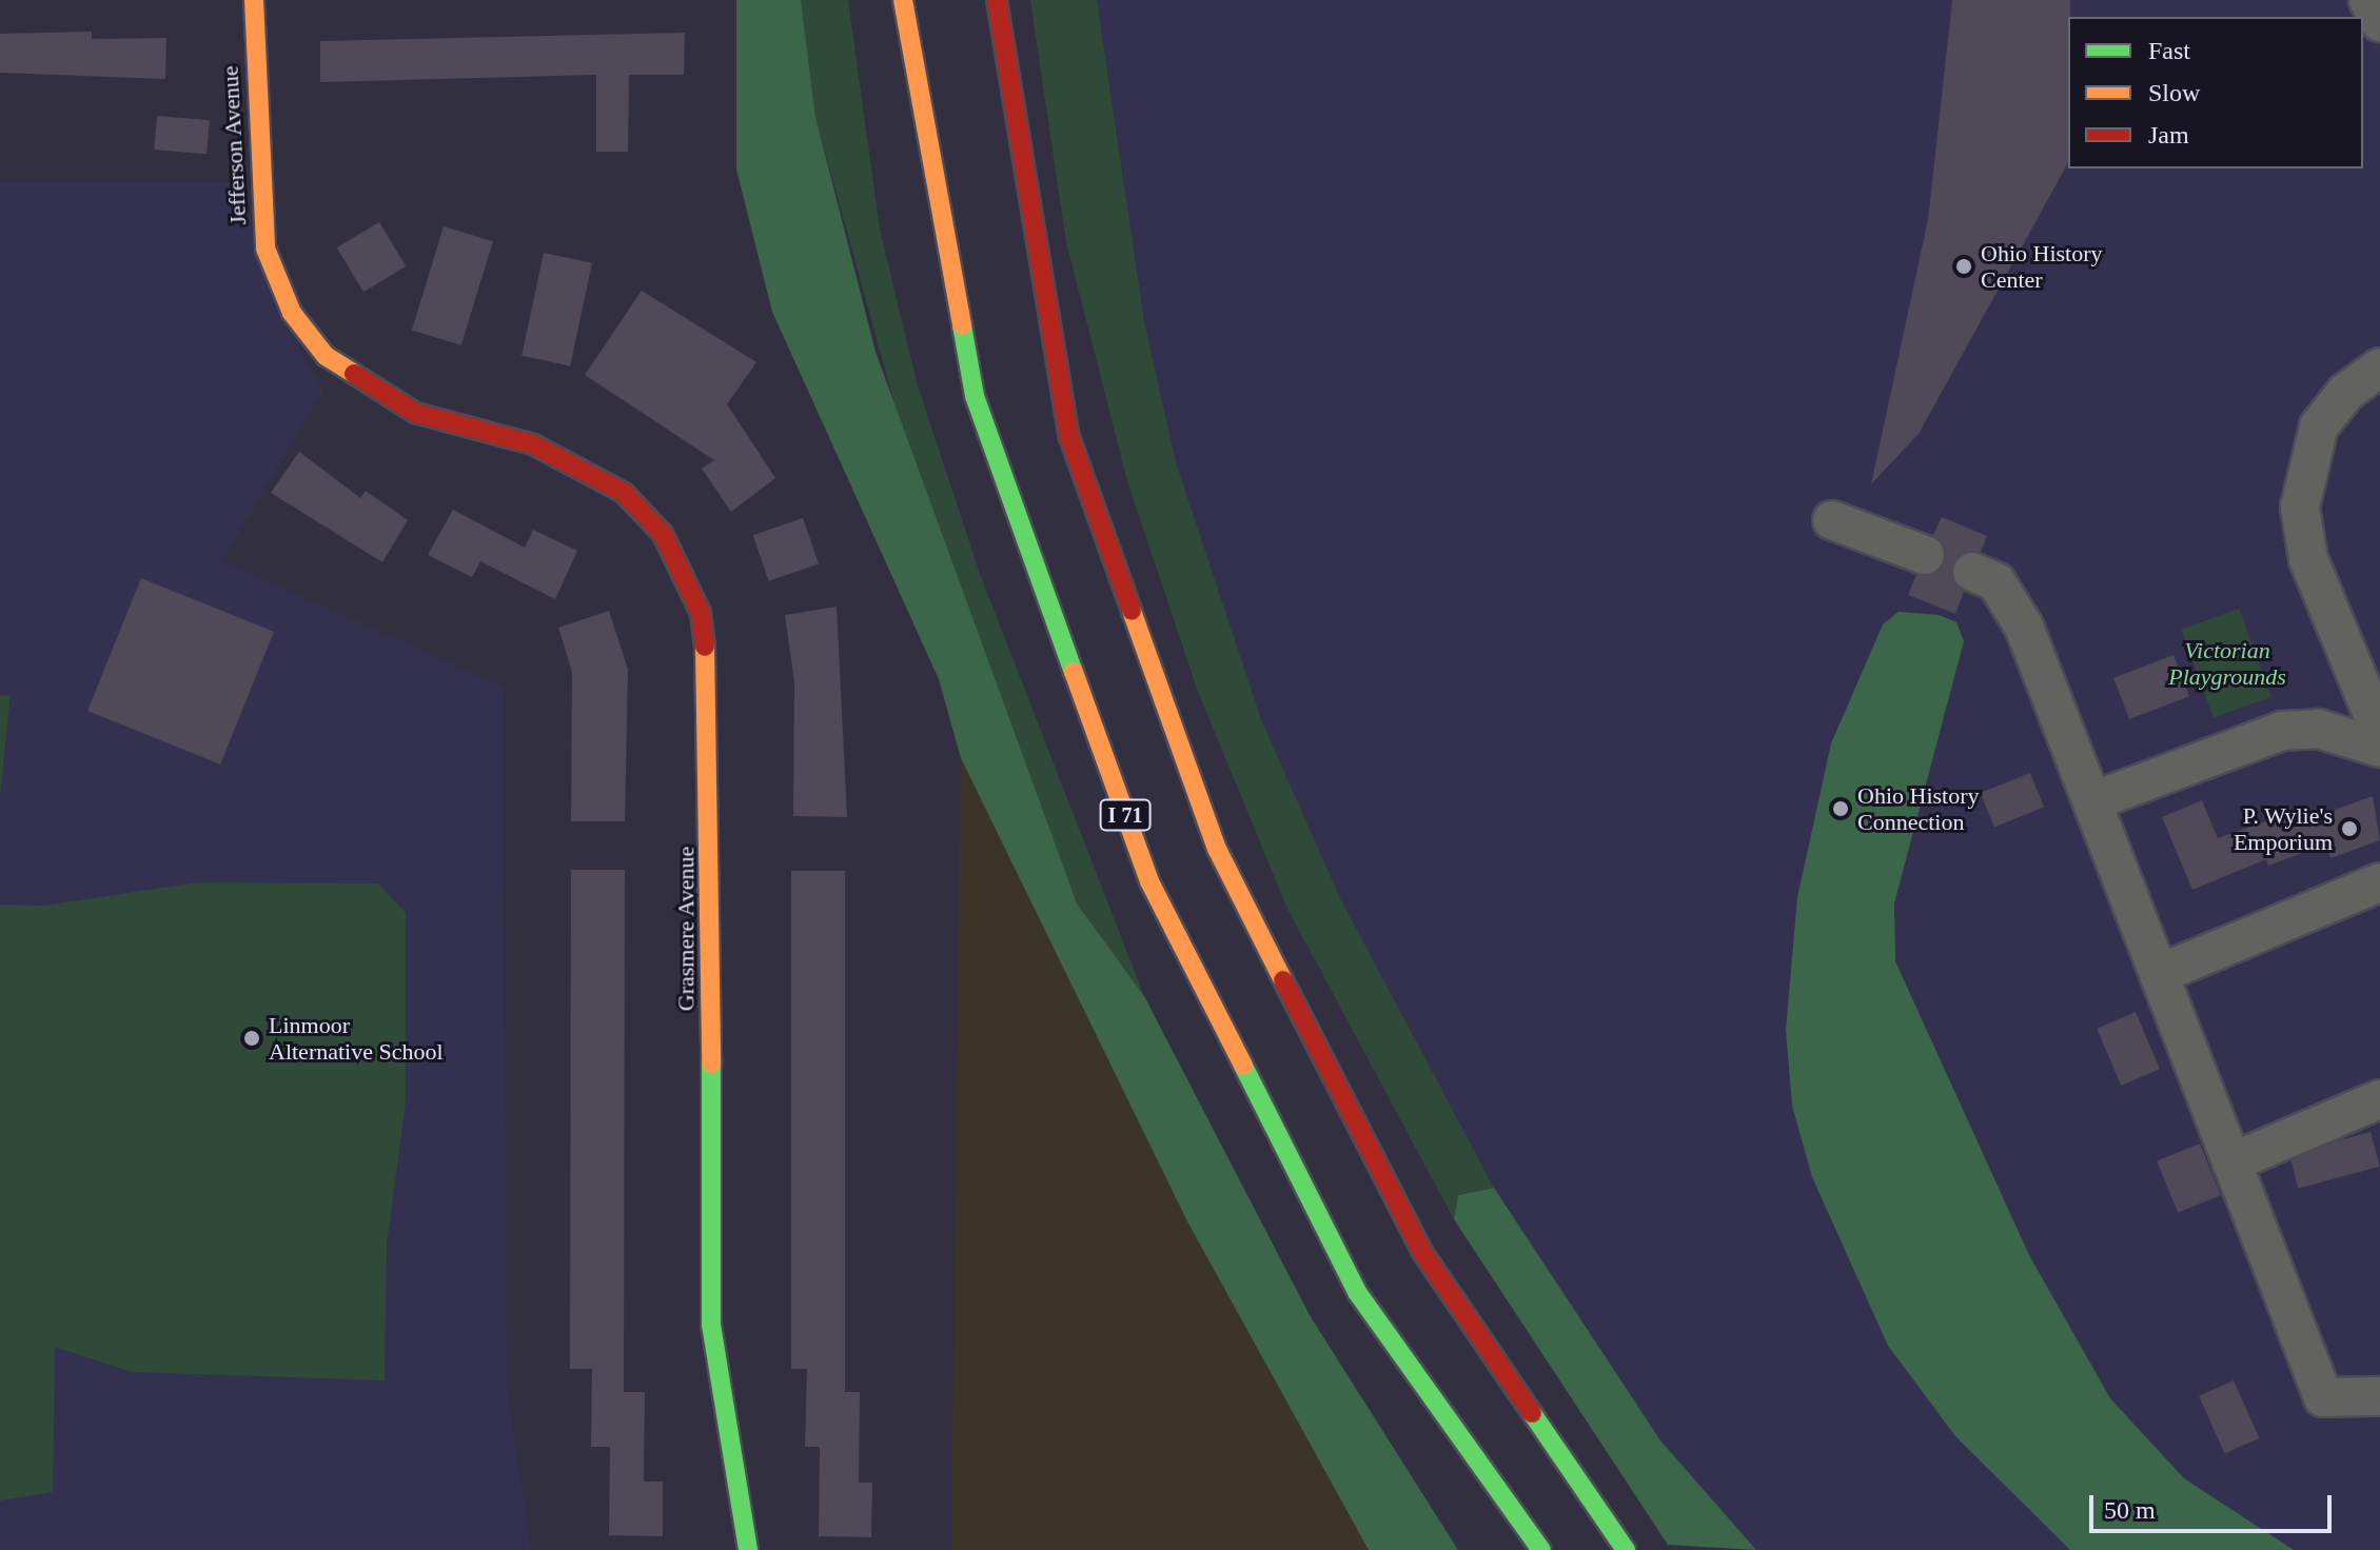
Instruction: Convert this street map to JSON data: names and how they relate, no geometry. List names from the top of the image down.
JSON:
{
  "streets": {
    "main road": ["Jefferson Avenue", "I 71", "Grasmere Avenue"]
  },
  "crossings": [
    ["Jefferson Avenue", "Grasmere Avenue"]
  ],
  "parks": ["Victorian Playgrounds"],
  "places": [
    "Ohio History Center",
    "Ohio History Connection",
    "P. Wylie's Emporium",
    "Linmoor Alternative School"
  ],
  "legend": ["Fast", "Slow", "Jam"],
  "scale_bar": "50 m"
}
